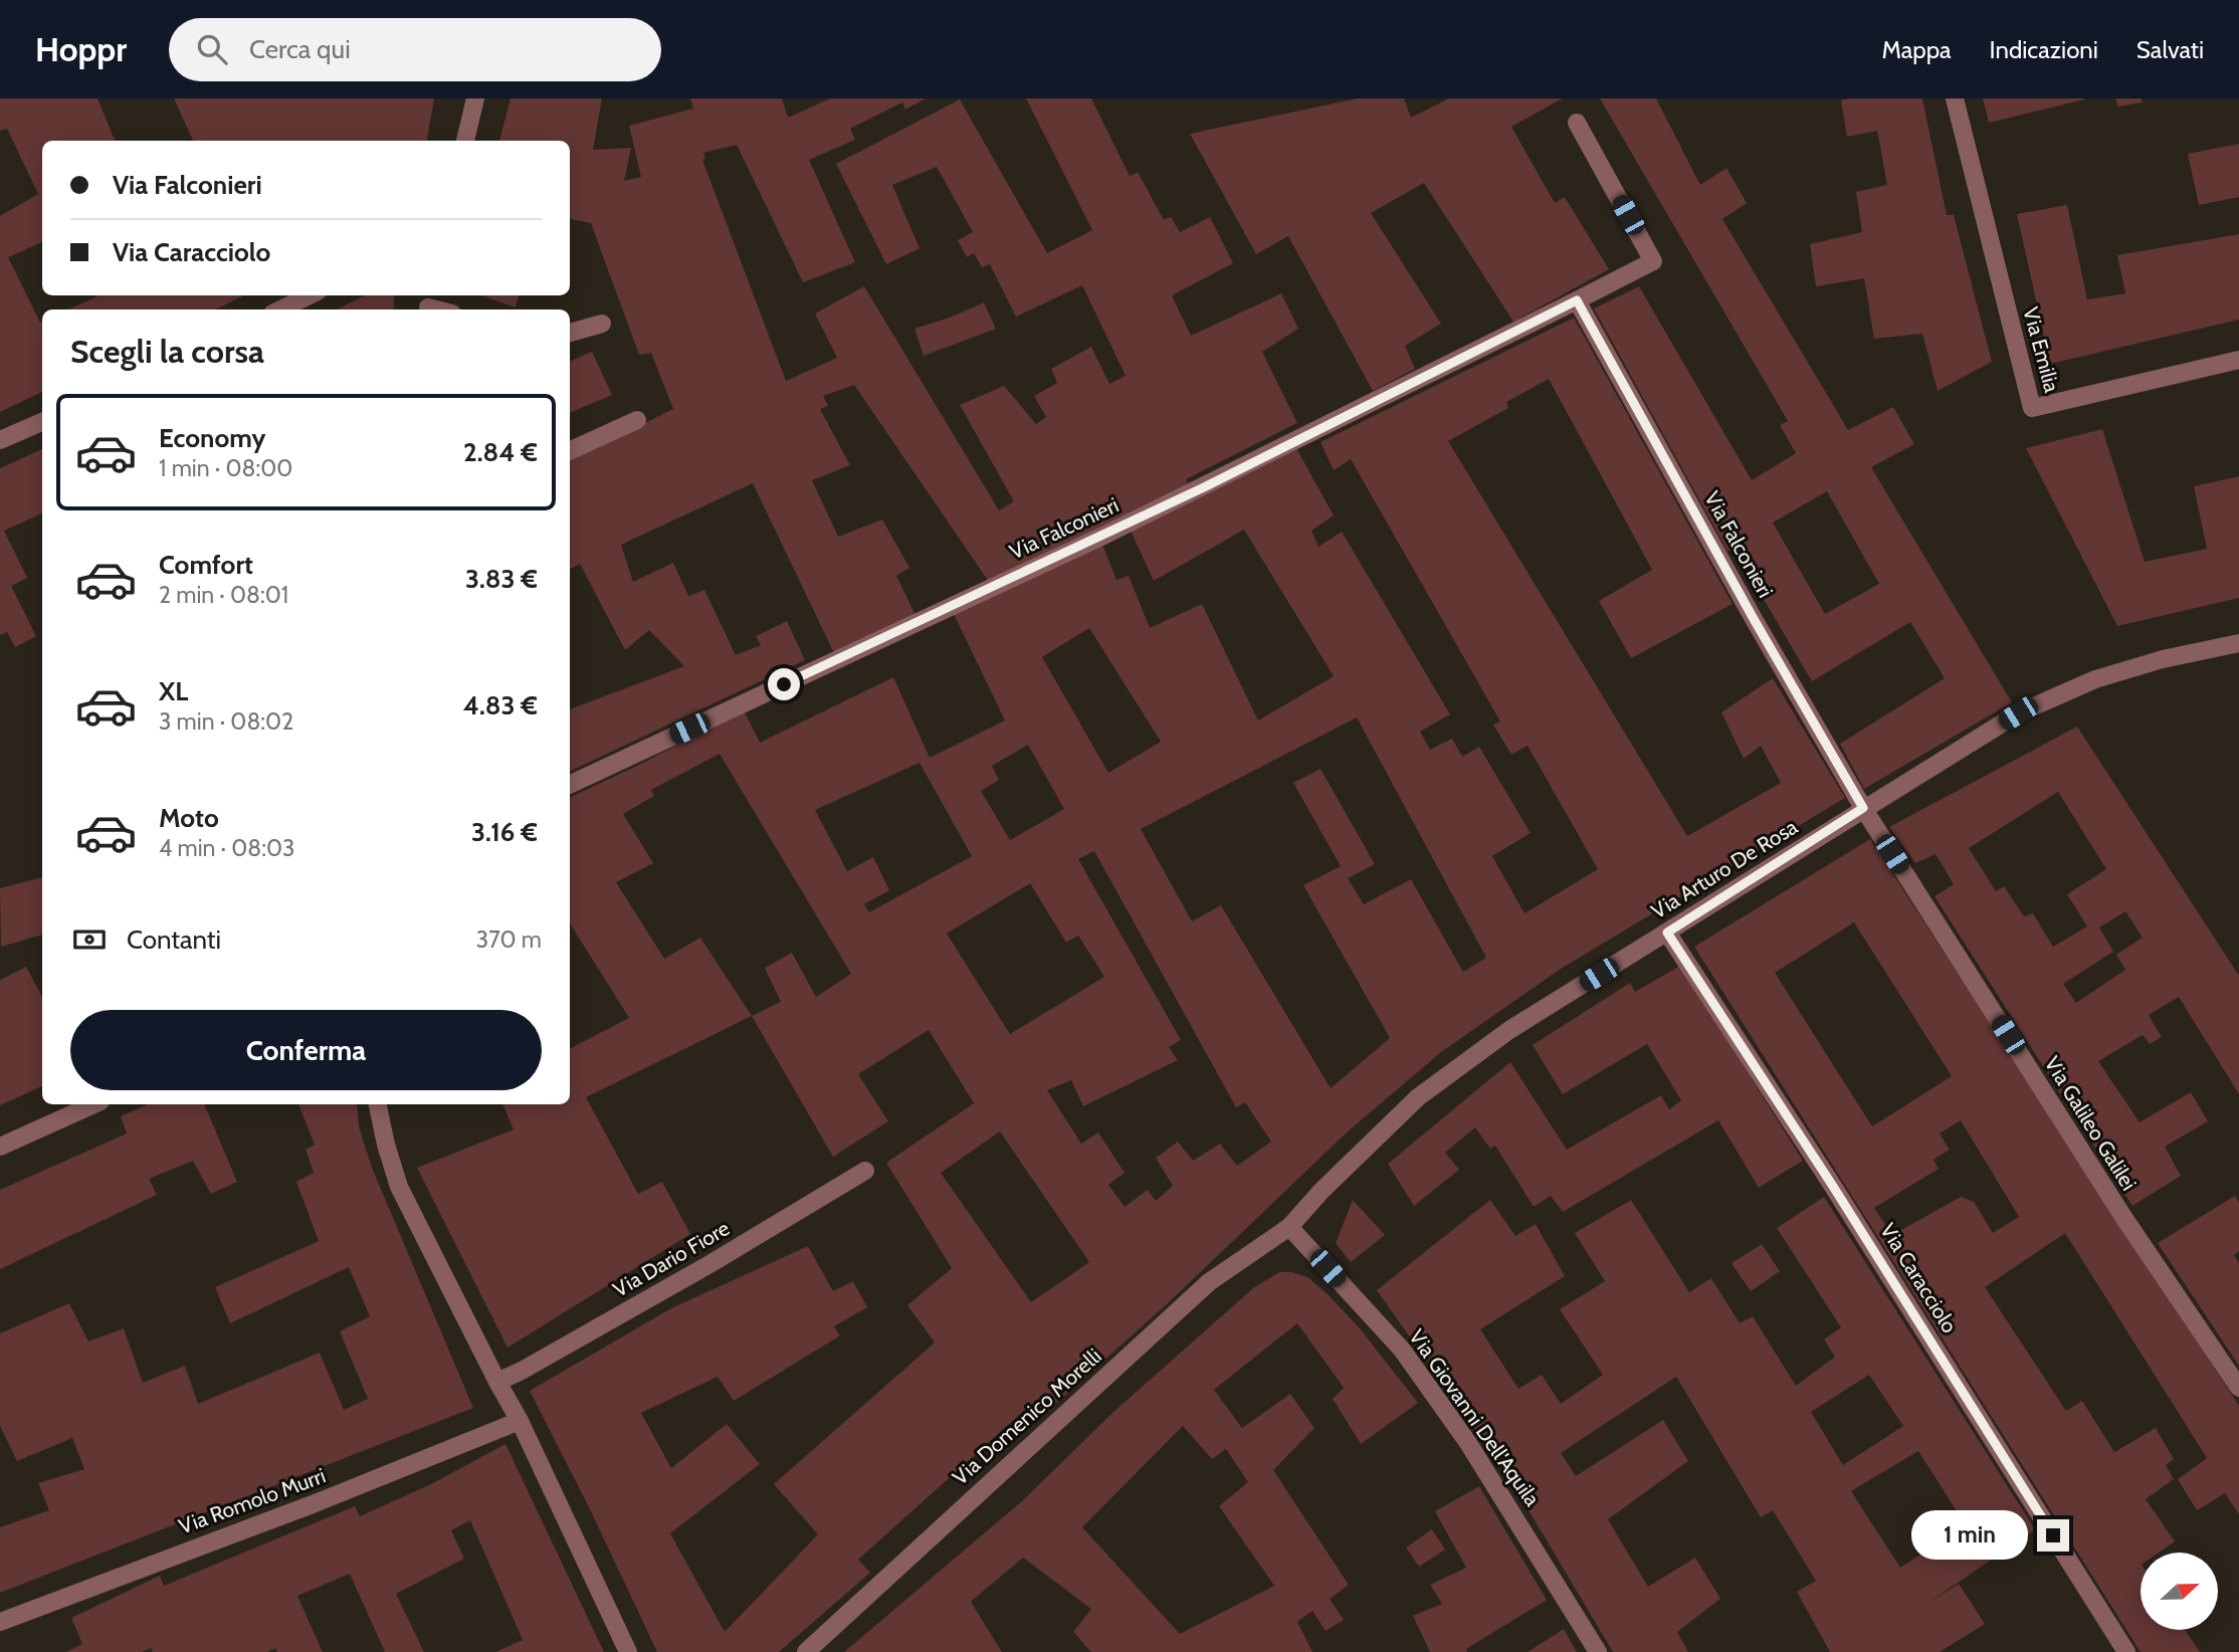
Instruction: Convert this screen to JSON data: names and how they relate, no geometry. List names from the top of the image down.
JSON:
{
  "streets": {
    "street": [
      "Via Emilia",
      "Via Falconieri",
      "Via Arturo De Rosa",
      "Via Galileo Galilei",
      "Via Dario Fiore",
      "Via Caracciolo",
      "Via Domenico Morelli",
      "Via Giovanni Dell'Aquila",
      "Via Romolo Murri"
    ]
  },
  "crossings": [
    ["Via Falconieri", "Via Arturo De Rosa"],
    ["Via Falconieri", "Via Galileo Galilei"],
    ["Via Arturo De Rosa", "Via Galileo Galilei"],
    ["Via Arturo De Rosa", "Via Caracciolo"],
    ["Via Arturo De Rosa", "Via Domenico Morelli"],
    ["Via Arturo De Rosa", "Via Giovanni Dell'Aquila"],
    ["Via Domenico Morelli", "Via Giovanni Dell'Aquila"]
  ],
  "north": "right",
  "page": {
    "header": "Hoppr",
    "search": "Cerca qui",
    "nav": ["Mappa", "Indicazioni", "Salvati"],
    "banner": ["Via Falconieri", "Via Caracciolo"],
    "heading": "Scegli la corsa",
    "list": [
      {
        "name": "Economy",
        "note": "1 min · 08:00",
        "value": "2.84 €"
      },
      {
        "name": "Comfort",
        "note": "2 min · 08:01",
        "value": "3.83 €"
      },
      {
        "name": "XL",
        "note": "3 min · 08:02",
        "value": "4.83 €"
      },
      {
        "name": "Moto",
        "note": "4 min · 08:03",
        "value": "3.16 €"
      }
    ],
    "pay": ["Contanti", "370 m"],
    "buttons": "Conferma",
    "bubble": "1 min"
  }
}
